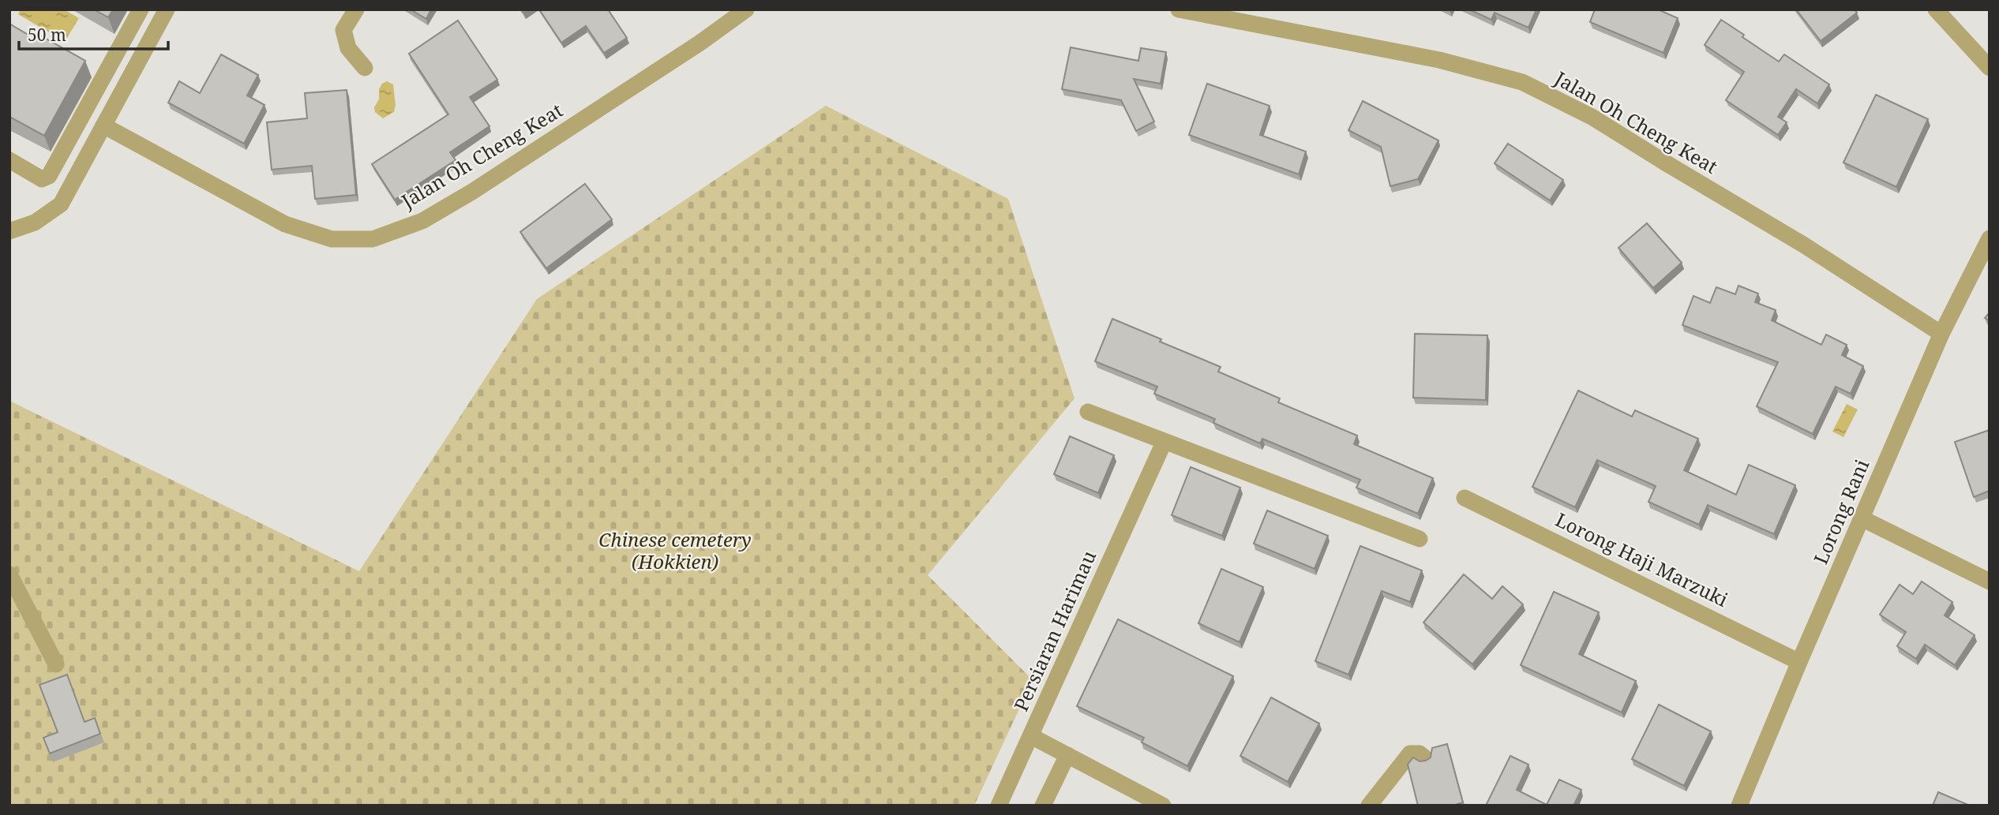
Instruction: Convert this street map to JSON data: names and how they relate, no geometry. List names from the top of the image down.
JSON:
{
  "streets": {
    "street": [
      "Jalan Oh Cheng Keat",
      "Lorong Rani",
      "Lorong Haji Marzuki",
      "Persiaran Harimau"
    ]
  },
  "crossings": [
    ["Jalan Oh Cheng Keat", "Lorong Rani"],
    ["Lorong Rani", "Lorong Haji Marzuki"]
  ],
  "parks": ["Chinese cemetery (Hokkien)"],
  "scale_bar": "50 m"
}
